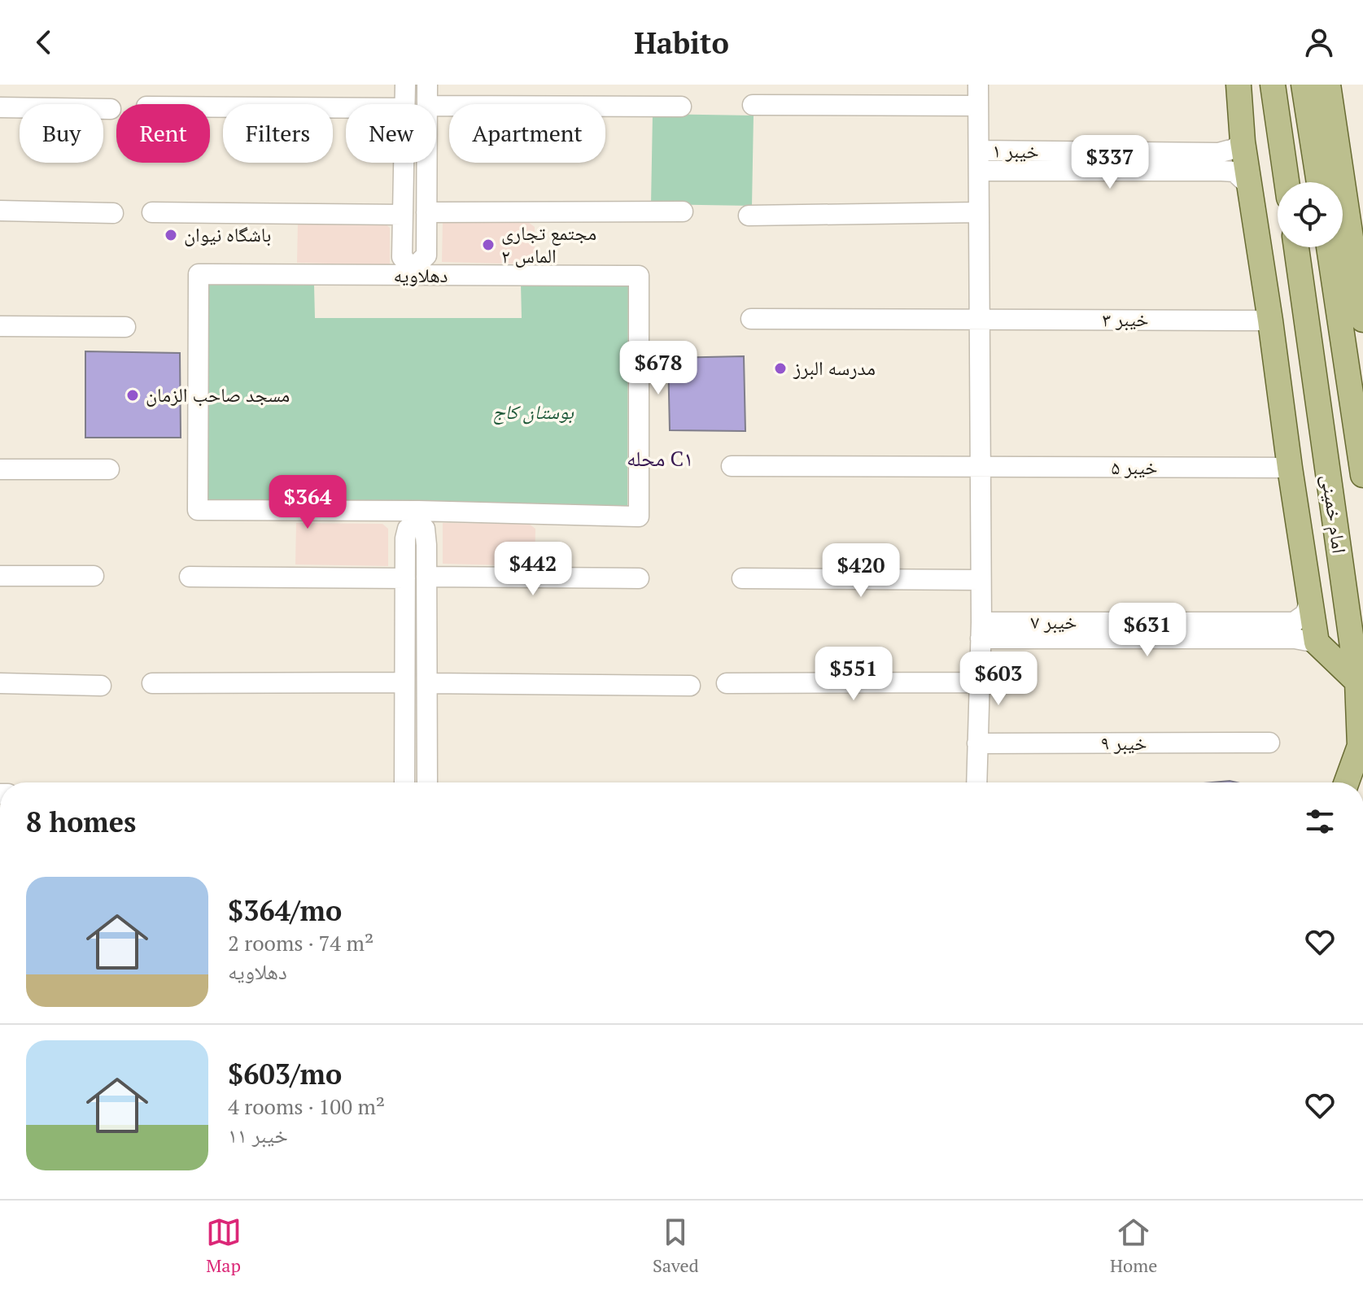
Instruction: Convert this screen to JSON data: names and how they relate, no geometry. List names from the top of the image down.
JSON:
{
  "streets": {
    "main road": ["امام خمینی"],
    "street": [
      "خیبر ۱",
      "دهلاویه",
      "خیبر ۳",
      "خیبر ۵",
      "خیبر ۷",
      "خیبر ۹"
    ]
  },
  "districts": ["محله C۱"],
  "parks": ["بوستان کاج"],
  "places": [
    "باشگاه نیوان",
    "مجتمع تجاری الماس ۲",
    "مدرسه البرز",
    "مسجد صاحب الزمان"
  ],
  "page": {
    "header": "Habito",
    "chip": [
      "Buy",
      "Rent",
      "Filters",
      "New",
      "Apartment"
    ],
    "price": [
      "$337",
      "$678",
      "$364",
      "$442",
      "$420",
      "$631",
      "$551",
      "$603"
    ],
    "heading": "8 homes",
    "list": [
      {
        "name": "$364/mo",
        "note": "2 rooms · 74 m² · دهلاویه"
      },
      {
        "name": "$603/mo",
        "note": "4 rooms · 100 m² · خیبر ۱۱"
      }
    ],
    "tabs": ["Map", "Saved", "Home"]
  }
}
